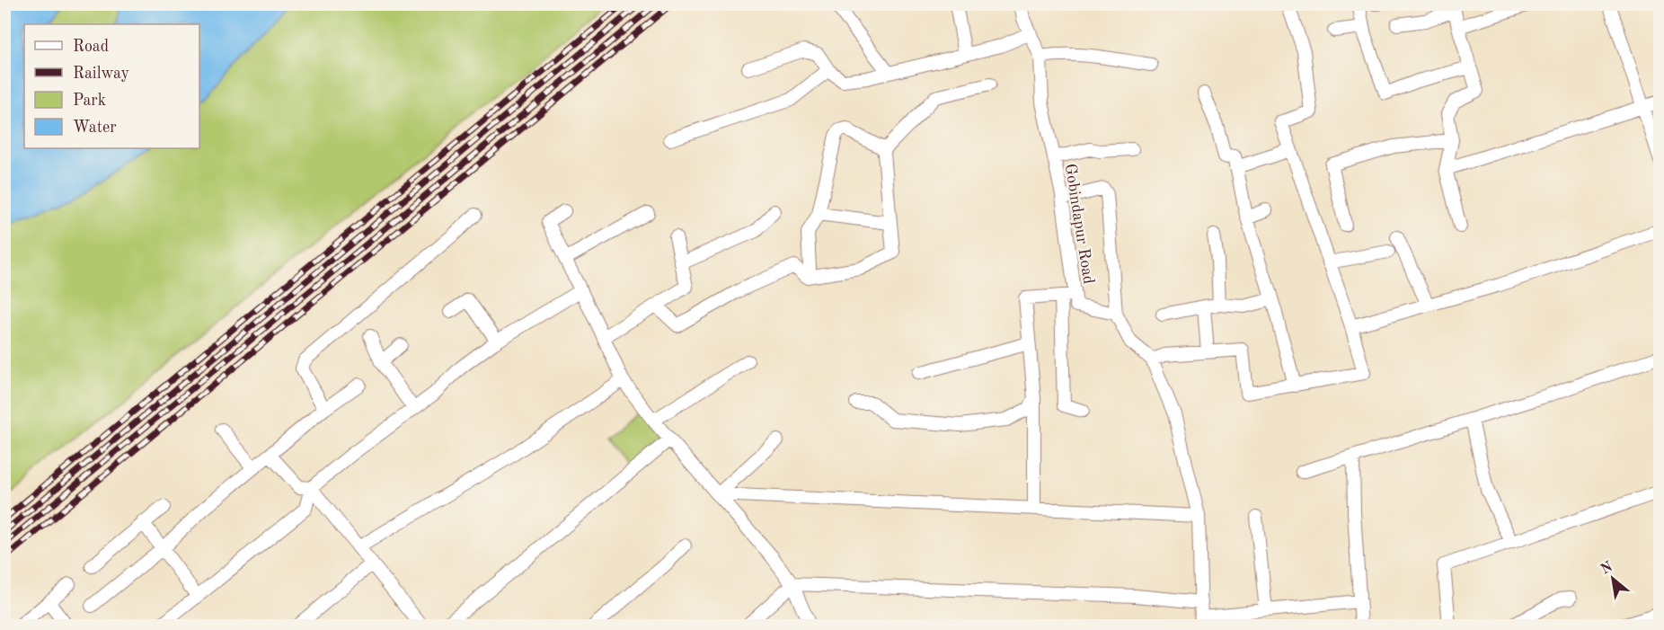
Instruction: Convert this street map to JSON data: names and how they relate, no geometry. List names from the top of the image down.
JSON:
{
  "streets": {
    "street": ["Gobindapur Road"]
  },
  "legend": [
    "Road",
    "Railway",
    "Park",
    "Water"
  ],
  "north": "top left"
}
